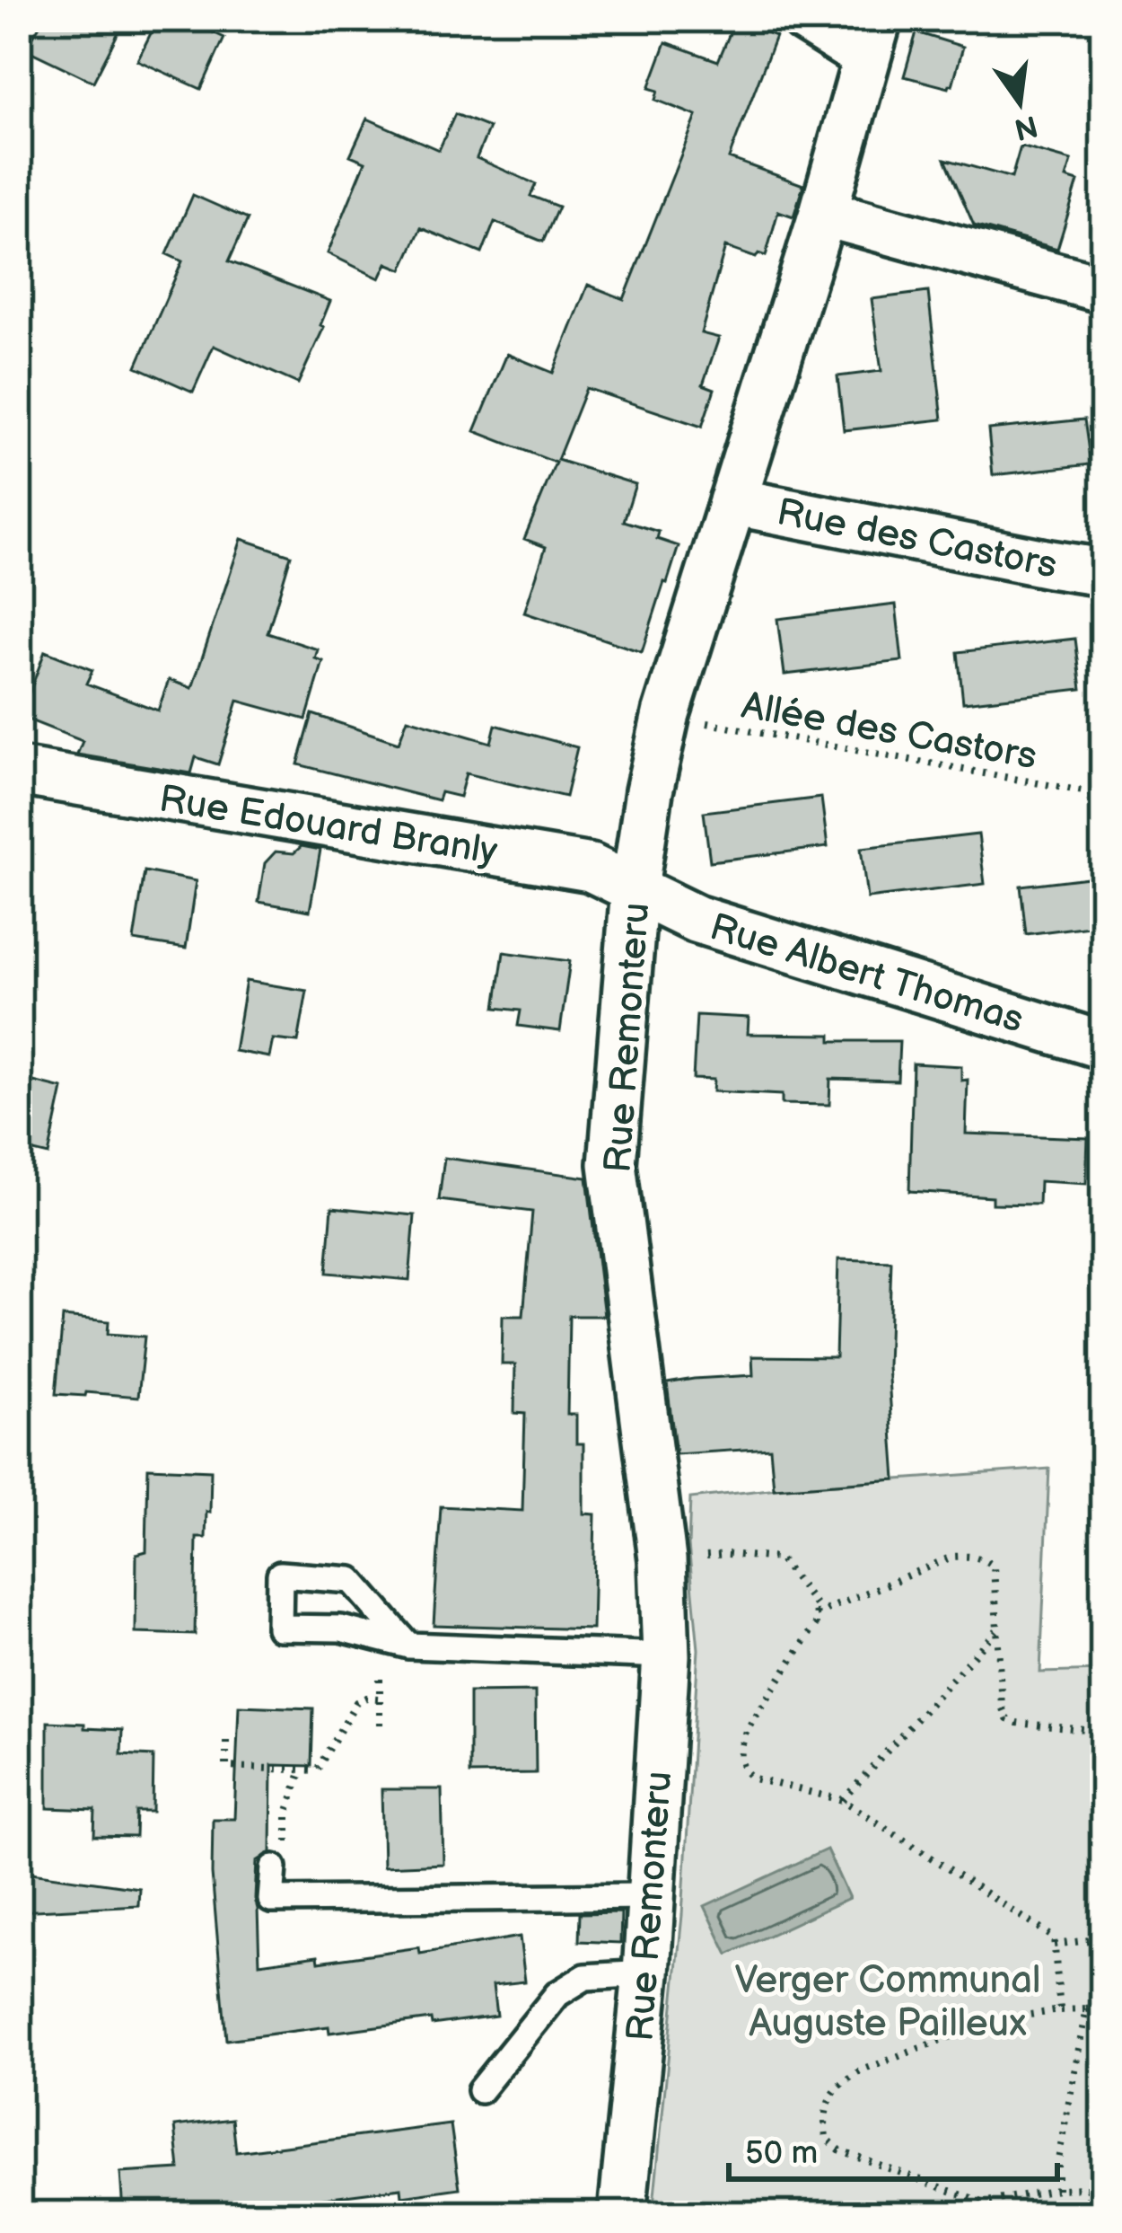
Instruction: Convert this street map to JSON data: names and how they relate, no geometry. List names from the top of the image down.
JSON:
{
  "streets": {
    "street": [
      "Rue des Castors",
      "Rue Edouard Branly",
      "Rue Albert Thomas",
      "Rue Remonteru"
    ],
    "path": ["Allée des Castors"]
  },
  "crossings": [
    ["Rue des Castors", "Rue Remonteru"],
    ["Allée des Castors", "Rue Remonteru"],
    ["Rue Edouard Branly", "Rue Albert Thomas"],
    ["Rue Edouard Branly", "Rue Remonteru"],
    ["Rue Albert Thomas", "Rue Remonteru"]
  ],
  "parks": ["Verger Communal Auguste Pailleux"],
  "scale_bar": "50 m",
  "north": "bottom"
}
